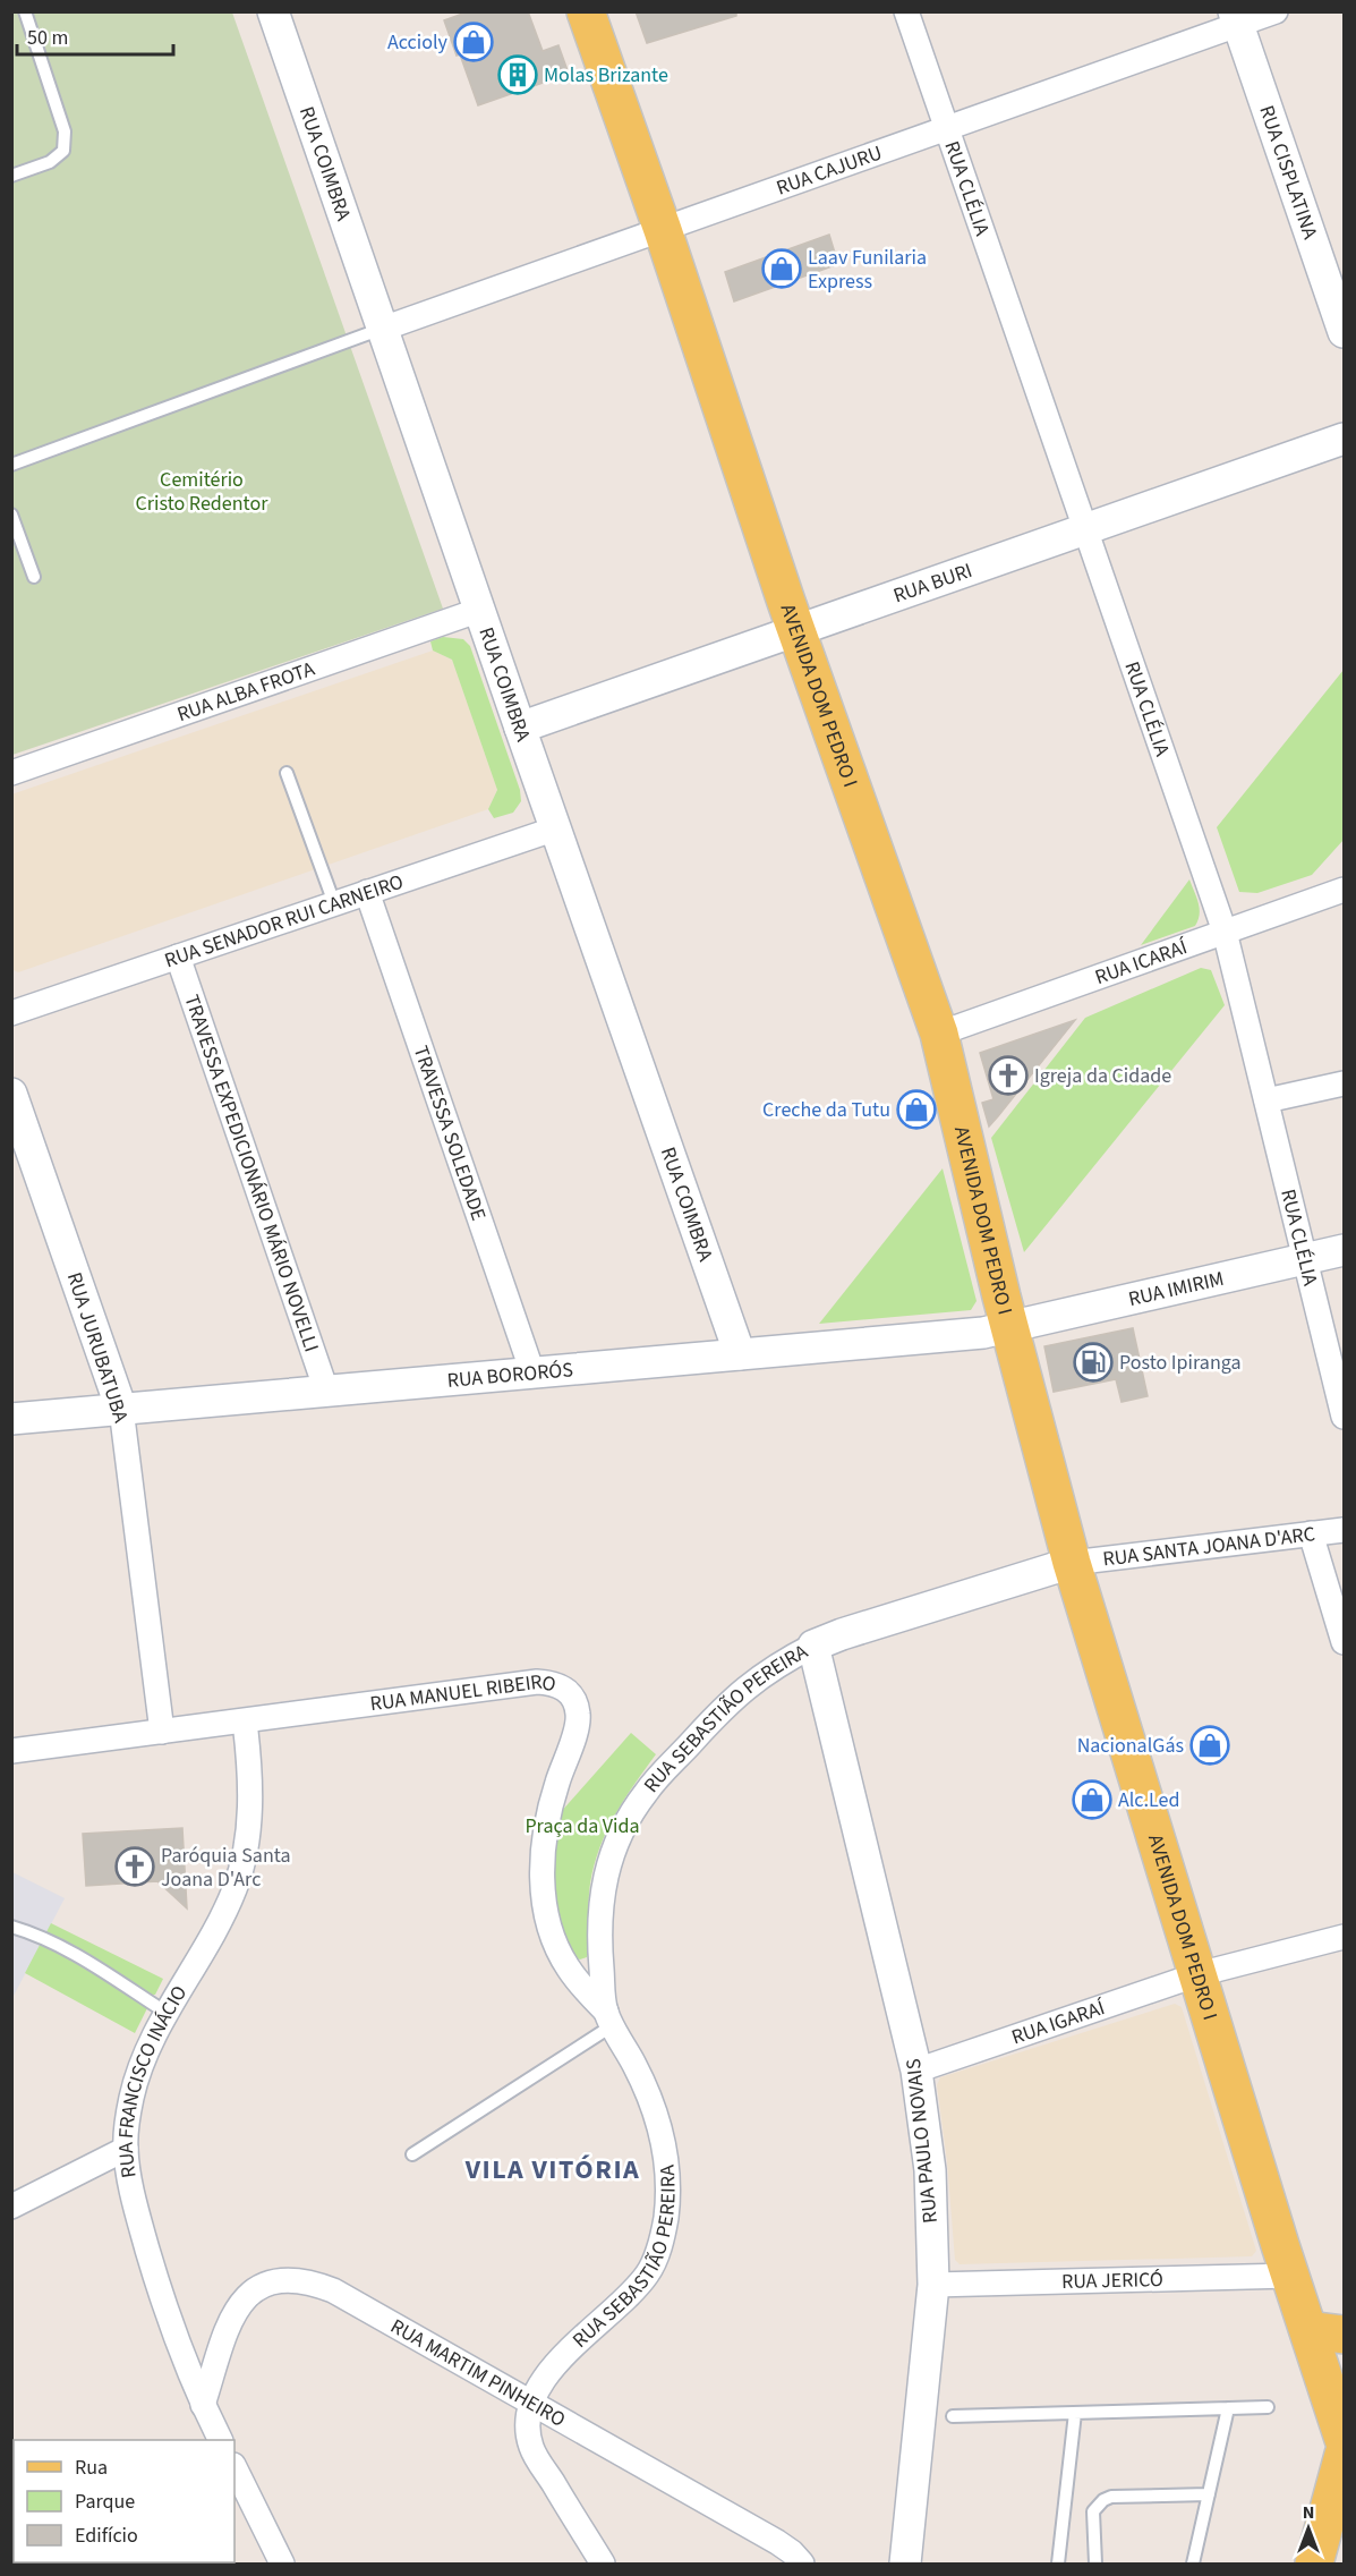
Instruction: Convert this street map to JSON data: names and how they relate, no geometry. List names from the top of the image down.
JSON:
{
  "streets": {
    "main road": ["AVENIDA DOM PEDRO I"],
    "street": [
      "RUA COIMBRA",
      "RUA CAJURU",
      "RUA CISPLATINA",
      "RUA CLÉLIA",
      "RUA BURI",
      "RUA ALBA FROTA",
      "RUA SENADOR RUI CARNEIRO",
      "RUA ICARAÍ",
      "TRAVESSA SOLEDADE",
      "TRAVESSA EXPEDICIONÁRIO MÁRIO NOVELLI",
      "RUA IMIRIM",
      "RUA JURUBATUBA",
      "RUA BORORÓS",
      "RUA SANTA JOANA D'ARC",
      "RUA MANUEL RIBEIRO",
      "RUA SEBASTIÃO PEREIRA",
      "RUA IGARAÍ",
      "RUA FRANCISCO INÁCIO",
      "RUA PAULO NOVAIS",
      "RUA JERICÓ",
      "RUA MARTIM PINHEIRO"
    ]
  },
  "crossings": [
    ["RUA COIMBRA", "RUA CAJURU"],
    ["RUA COIMBRA", "RUA BURI"],
    ["RUA COIMBRA", "RUA ALBA FROTA"],
    ["RUA COIMBRA", "RUA SENADOR RUI CARNEIRO"],
    ["RUA COIMBRA", "RUA BORORÓS"],
    ["RUA CAJURU", "RUA CISPLATINA"],
    ["RUA CAJURU", "RUA CLÉLIA"],
    ["RUA CAJURU", "AVENIDA DOM PEDRO I"],
    ["RUA CLÉLIA", "RUA BURI"],
    ["RUA CLÉLIA", "RUA ICARAÍ"],
    ["RUA CLÉLIA", "RUA IMIRIM"],
    ["RUA BURI", "AVENIDA DOM PEDRO I"],
    ["AVENIDA DOM PEDRO I", "RUA ICARAÍ"],
    ["AVENIDA DOM PEDRO I", "RUA IMIRIM"],
    ["AVENIDA DOM PEDRO I", "RUA BORORÓS"],
    ["AVENIDA DOM PEDRO I", "RUA SANTA JOANA D'ARC"],
    ["AVENIDA DOM PEDRO I", "RUA SEBASTIÃO PEREIRA"],
    ["AVENIDA DOM PEDRO I", "RUA IGARAÍ"],
    ["AVENIDA DOM PEDRO I", "RUA JERICÓ"],
    ["RUA SENADOR RUI CARNEIRO", "TRAVESSA SOLEDADE"],
    ["RUA SENADOR RUI CARNEIRO", "TRAVESSA EXPEDICIONÁRIO MÁRIO NOVELLI"],
    ["TRAVESSA SOLEDADE", "RUA BORORÓS"],
    ["TRAVESSA EXPEDICIONÁRIO MÁRIO NOVELLI", "RUA BORORÓS"],
    ["RUA IMIRIM", "RUA BORORÓS"],
    ["RUA JURUBATUBA", "RUA BORORÓS"],
    ["RUA JURUBATUBA", "RUA MANUEL RIBEIRO"],
    ["RUA SANTA JOANA D'ARC", "RUA SEBASTIÃO PEREIRA"],
    ["RUA MANUEL RIBEIRO", "RUA SEBASTIÃO PEREIRA"],
    ["RUA MANUEL RIBEIRO", "RUA FRANCISCO INÁCIO"],
    ["RUA SEBASTIÃO PEREIRA", "RUA PAULO NOVAIS"],
    ["RUA SEBASTIÃO PEREIRA", "RUA MARTIM PINHEIRO"],
    ["RUA IGARAÍ", "RUA PAULO NOVAIS"],
    ["RUA FRANCISCO INÁCIO", "RUA MARTIM PINHEIRO"],
    ["RUA PAULO NOVAIS", "RUA JERICÓ"]
  ],
  "districts": ["VILA VITÓRIA"],
  "parks": ["Cemitério Cristo Redentor", "Praça da Vida"],
  "places": {
    "shop": [
      "Accioly",
      "Laav Funilaria Express",
      "Creche da Tutu",
      "NacionalGás",
      "Alc.Led"
    ],
    "building": ["Molas Brizante"],
    "church": ["Igreja da Cidade", "Paróquia Santa Joana D'Arc"],
    "fuel station": ["Posto Ipiranga"]
  },
  "legend": ["Rua", "Parque", "Edifício"],
  "scale_bar": "50 m",
  "north": "top"
}
